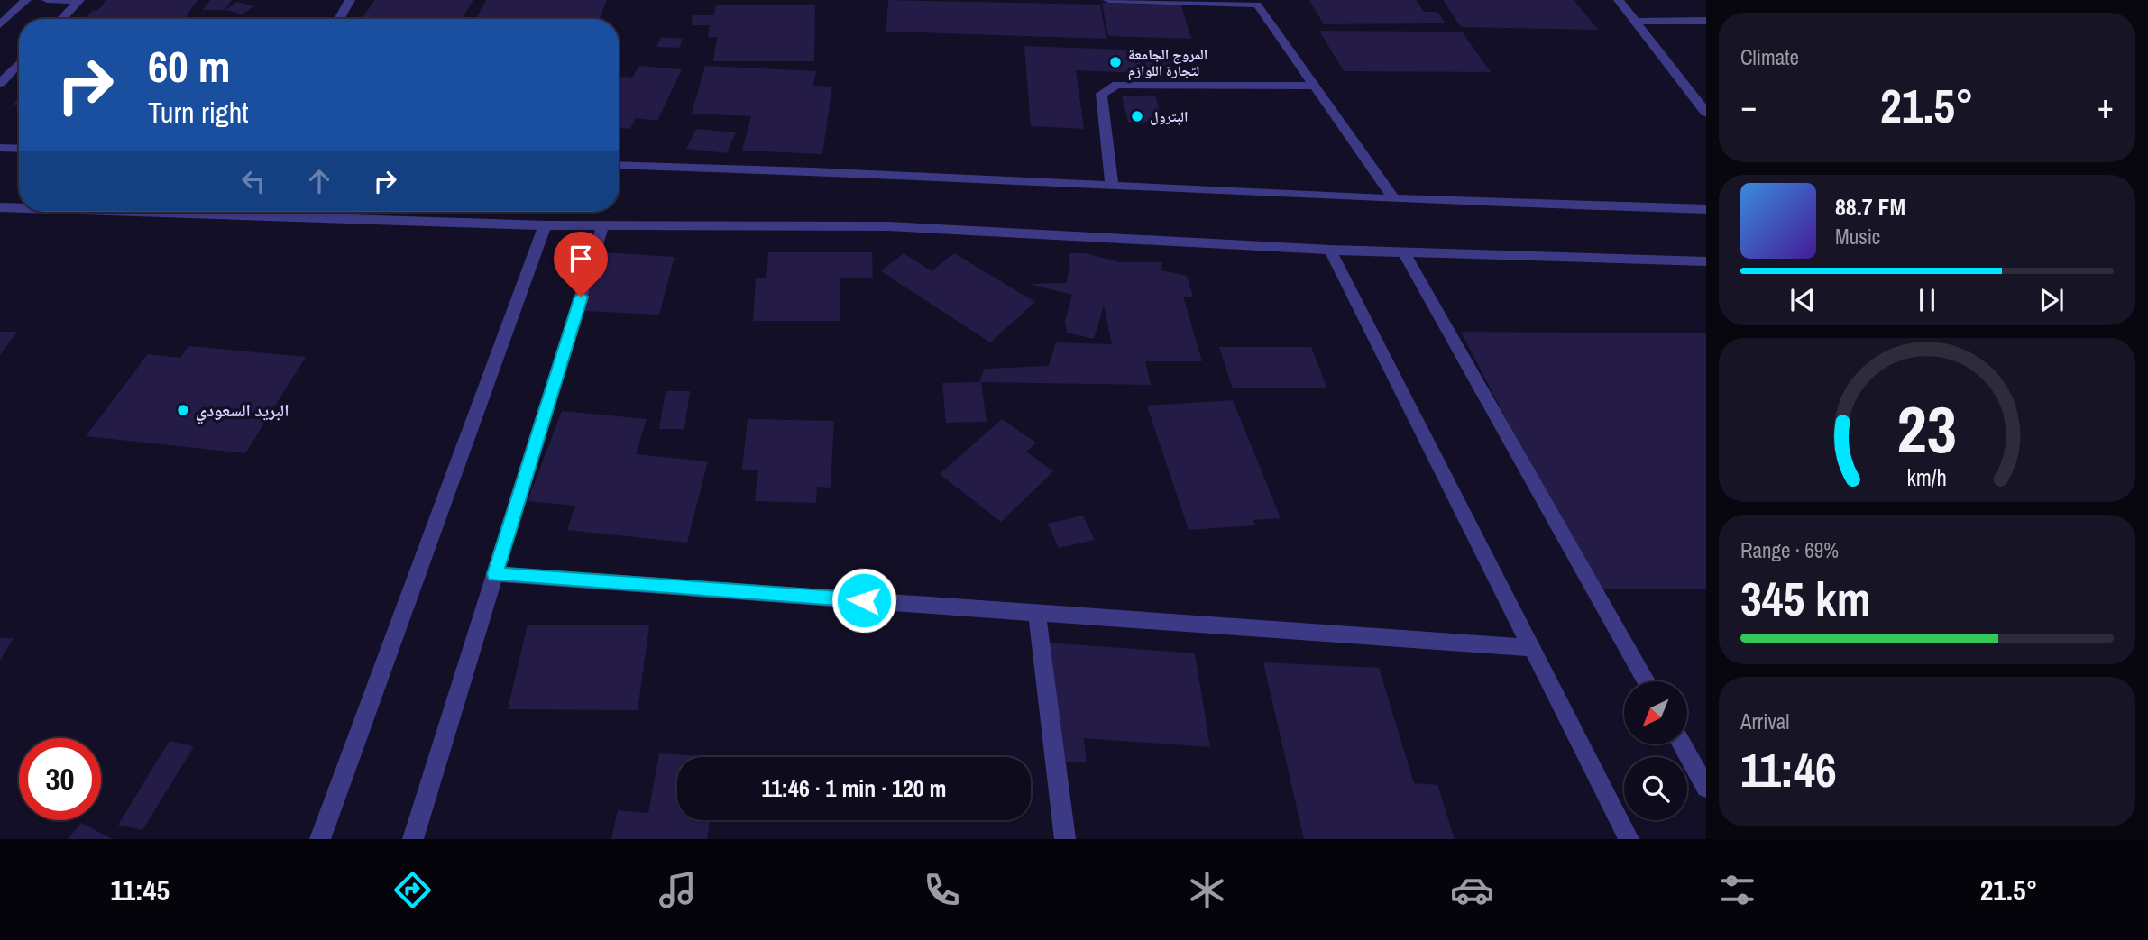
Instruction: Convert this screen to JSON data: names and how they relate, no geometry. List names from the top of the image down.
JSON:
{
  "places": ["المروج الجامعة لتجارة اللوازم", "البترول", "البريد السعودي"],
  "north": "bottom left",
  "page": {
    "tile": [
      "Climate",
      ["Range · 69%", "345 km"],
      ["Arrival", "11:46"]
    ],
    "turn": ["60 m", "Turn right"],
    "heat": ["−", "21.5°", "+"],
    "song": ["88.7 FM", "Music"],
    "limit": "30",
    "trip": "11:46 · 1 min · 120 m",
    "tabs": ["11:45", "21.5°"],
    "gauge": ["23", "km/h"]
  }
}
